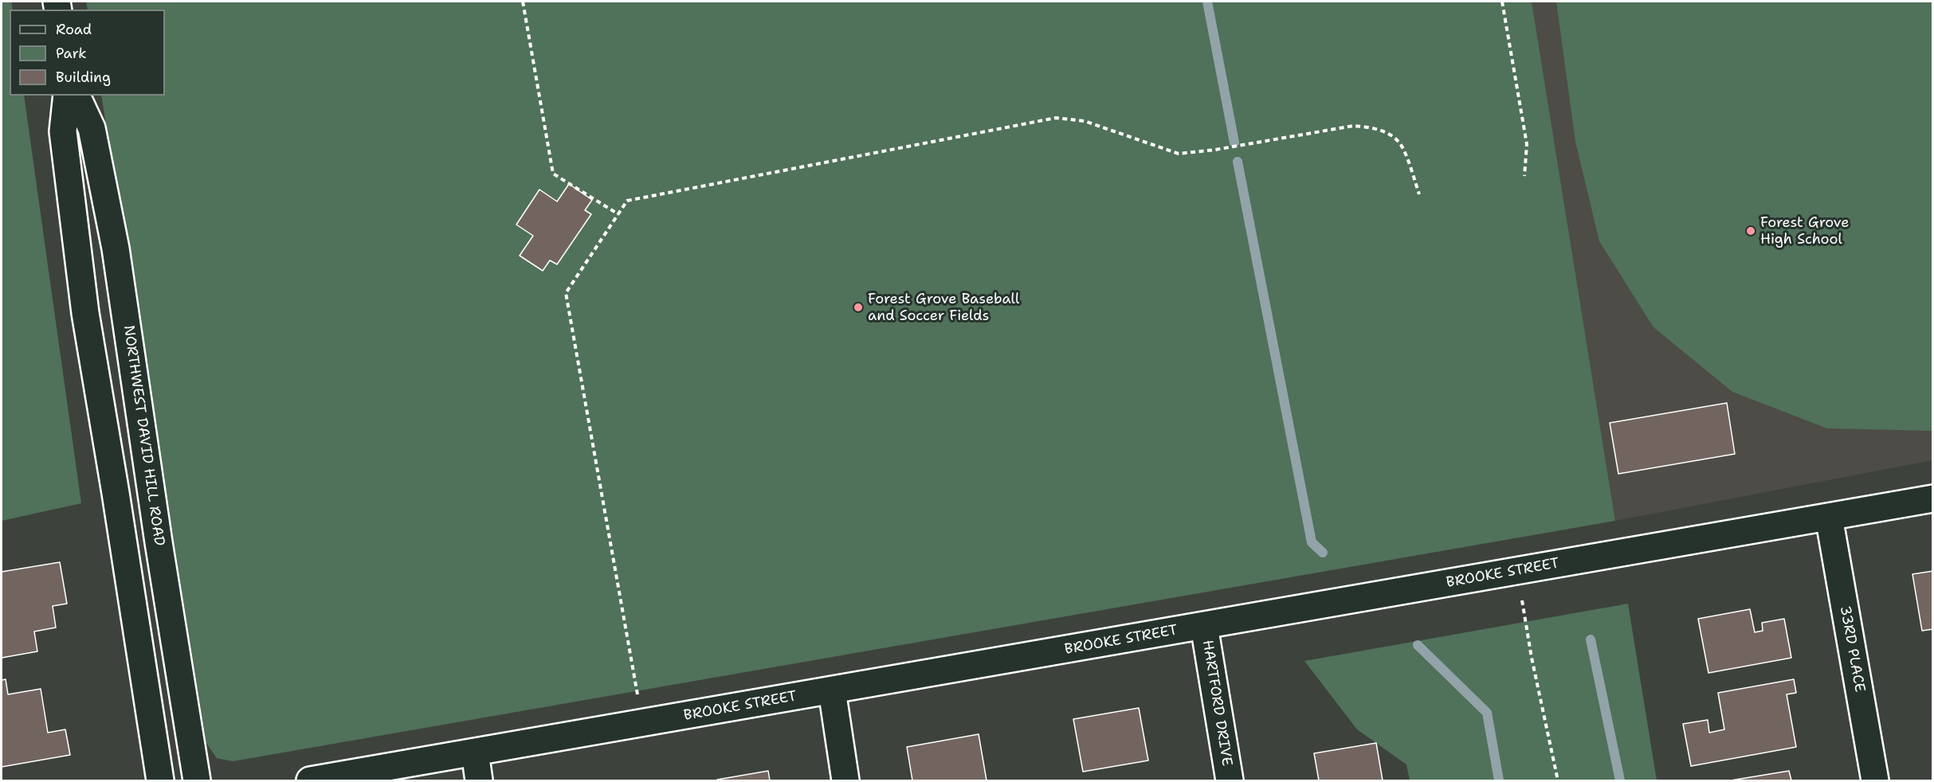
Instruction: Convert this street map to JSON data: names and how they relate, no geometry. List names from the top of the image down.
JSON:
{
  "streets": {
    "street": [
      "NORTHWEST DAVID HILL ROAD",
      "BROOKE STREET",
      "33RD PLACE",
      "HARTFORD DRIVE"
    ]
  },
  "crossings": [
    ["BROOKE STREET", "33RD PLACE"],
    ["BROOKE STREET", "HARTFORD DRIVE"]
  ],
  "places": ["Forest Grove High School", "Forest Grove Baseball and Soccer Fields"],
  "legend": ["Road", "Park", "Building"]
}
